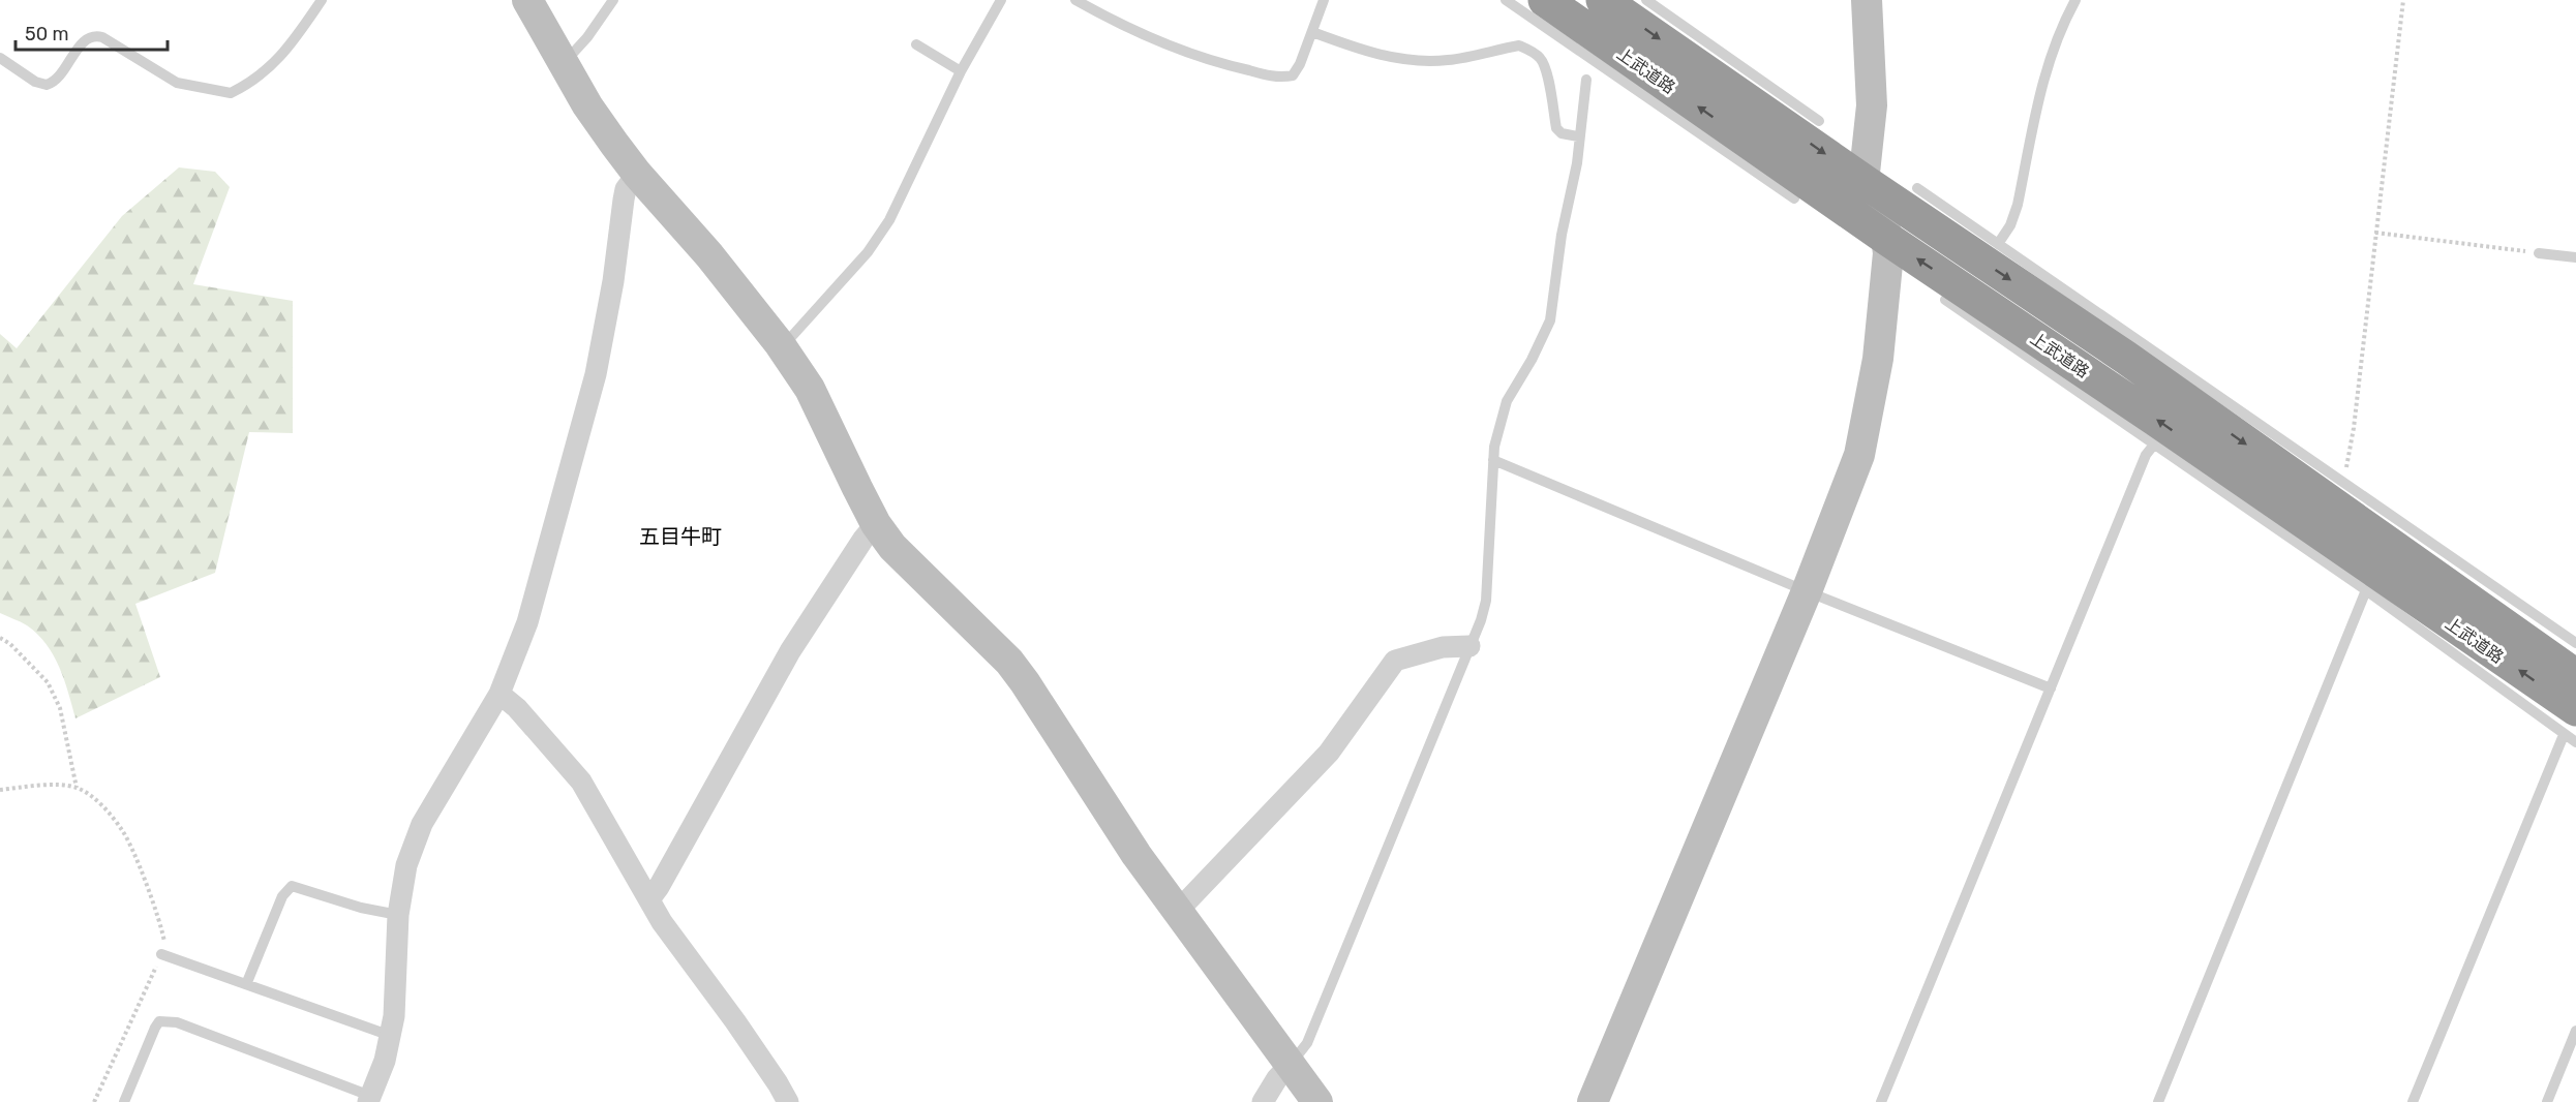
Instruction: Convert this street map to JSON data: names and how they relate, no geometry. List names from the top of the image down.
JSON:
{
  "streets": {
    "highway": ["上武道路"]
  },
  "districts": ["五目牛町"],
  "scale_bar": "50 m"
}
